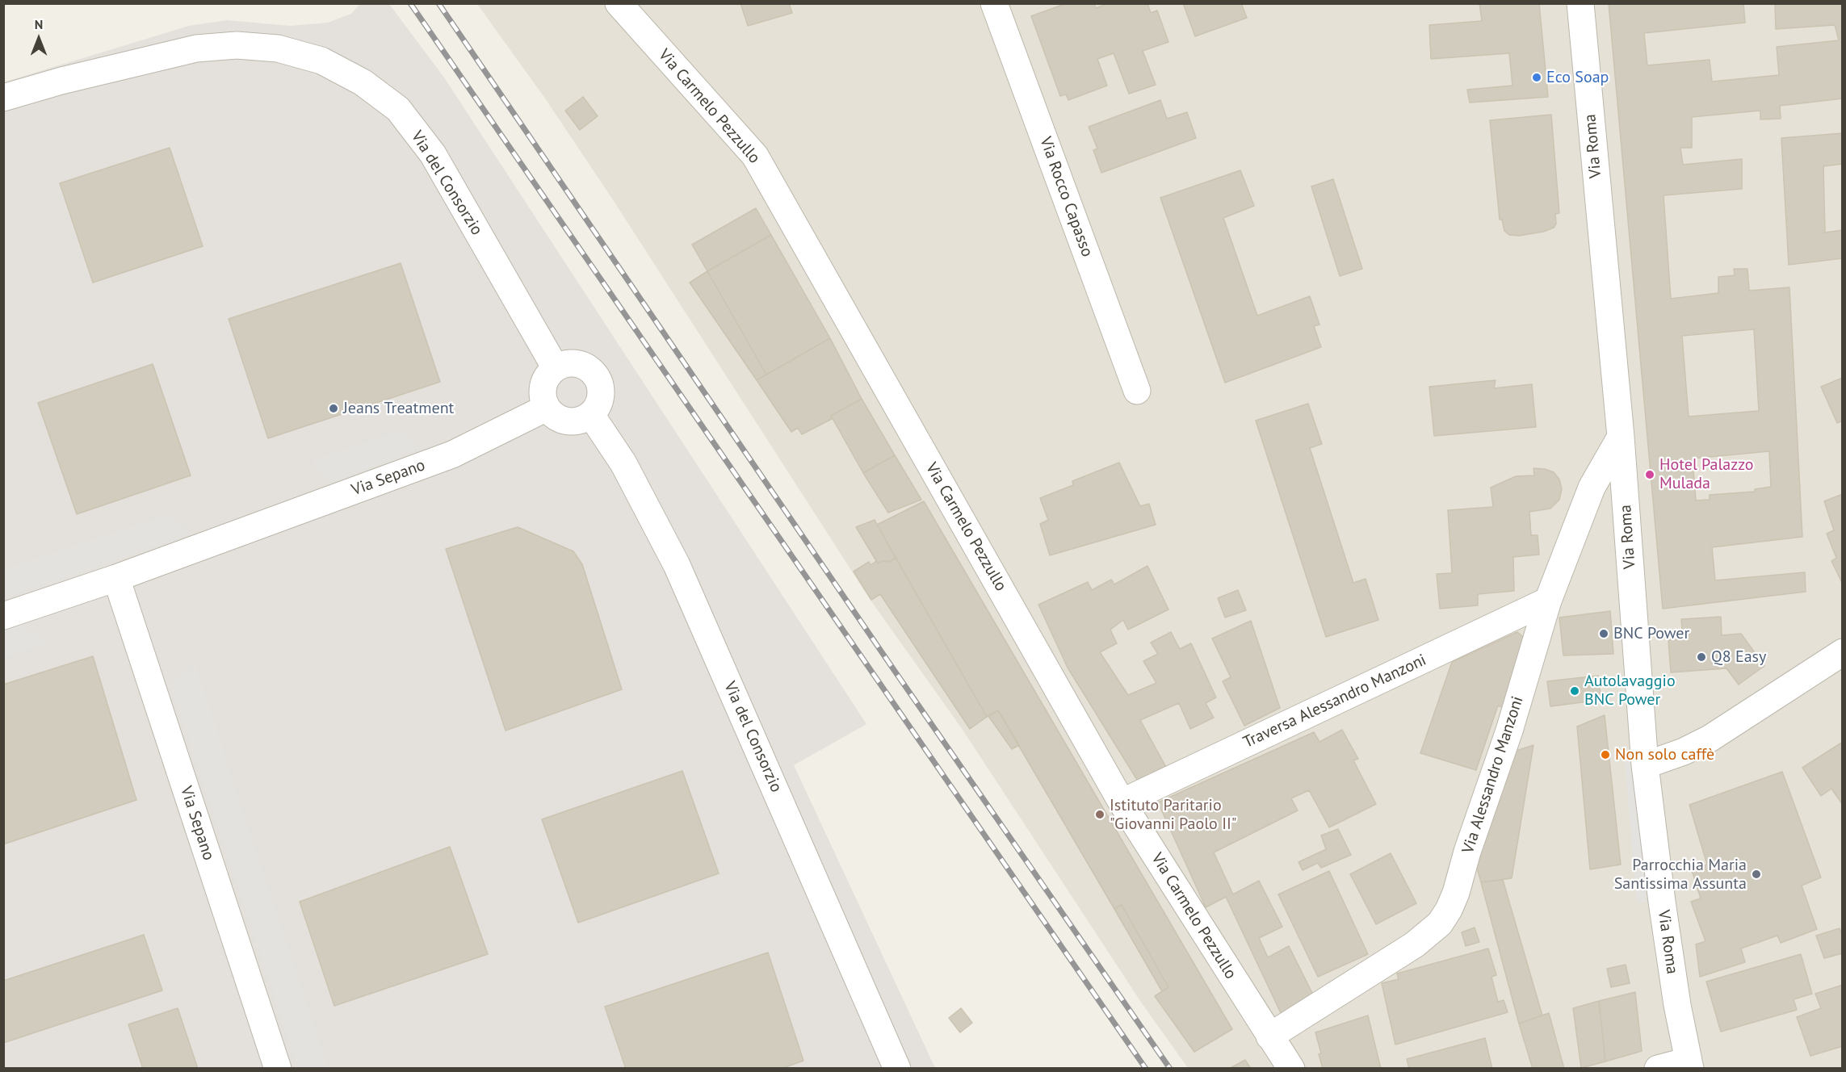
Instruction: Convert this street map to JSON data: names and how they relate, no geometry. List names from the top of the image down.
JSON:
{
  "streets": {
    "street": [
      "Via Carmelo Pezzullo",
      "Via Roma",
      "Via del Consorzio",
      "Via Rocco Capasso",
      "Via Sepano",
      "Traversa Alessandro Manzoni",
      "Via Alessandro Manzoni"
    ]
  },
  "crossings": [
    ["Via Carmelo Pezzullo", "Traversa Alessandro Manzoni"],
    ["Via Carmelo Pezzullo", "Via Alessandro Manzoni"],
    ["Via Roma", "Via Alessandro Manzoni"],
    ["Via del Consorzio", "Via Sepano"],
    ["Traversa Alessandro Manzoni", "Via Alessandro Manzoni"]
  ],
  "places": [
    "Eco Soap",
    "Jeans Treatment",
    "Hotel Palazzo Mulada",
    "BNC Power",
    "Q8 Easy",
    "Autolavaggio BNC Power",
    "Non solo caffè",
    "Istituto Paritario \"Giovanni Paolo II\"",
    "Parrocchia Maria Santissima Assunta"
  ],
  "north": "top"
}
